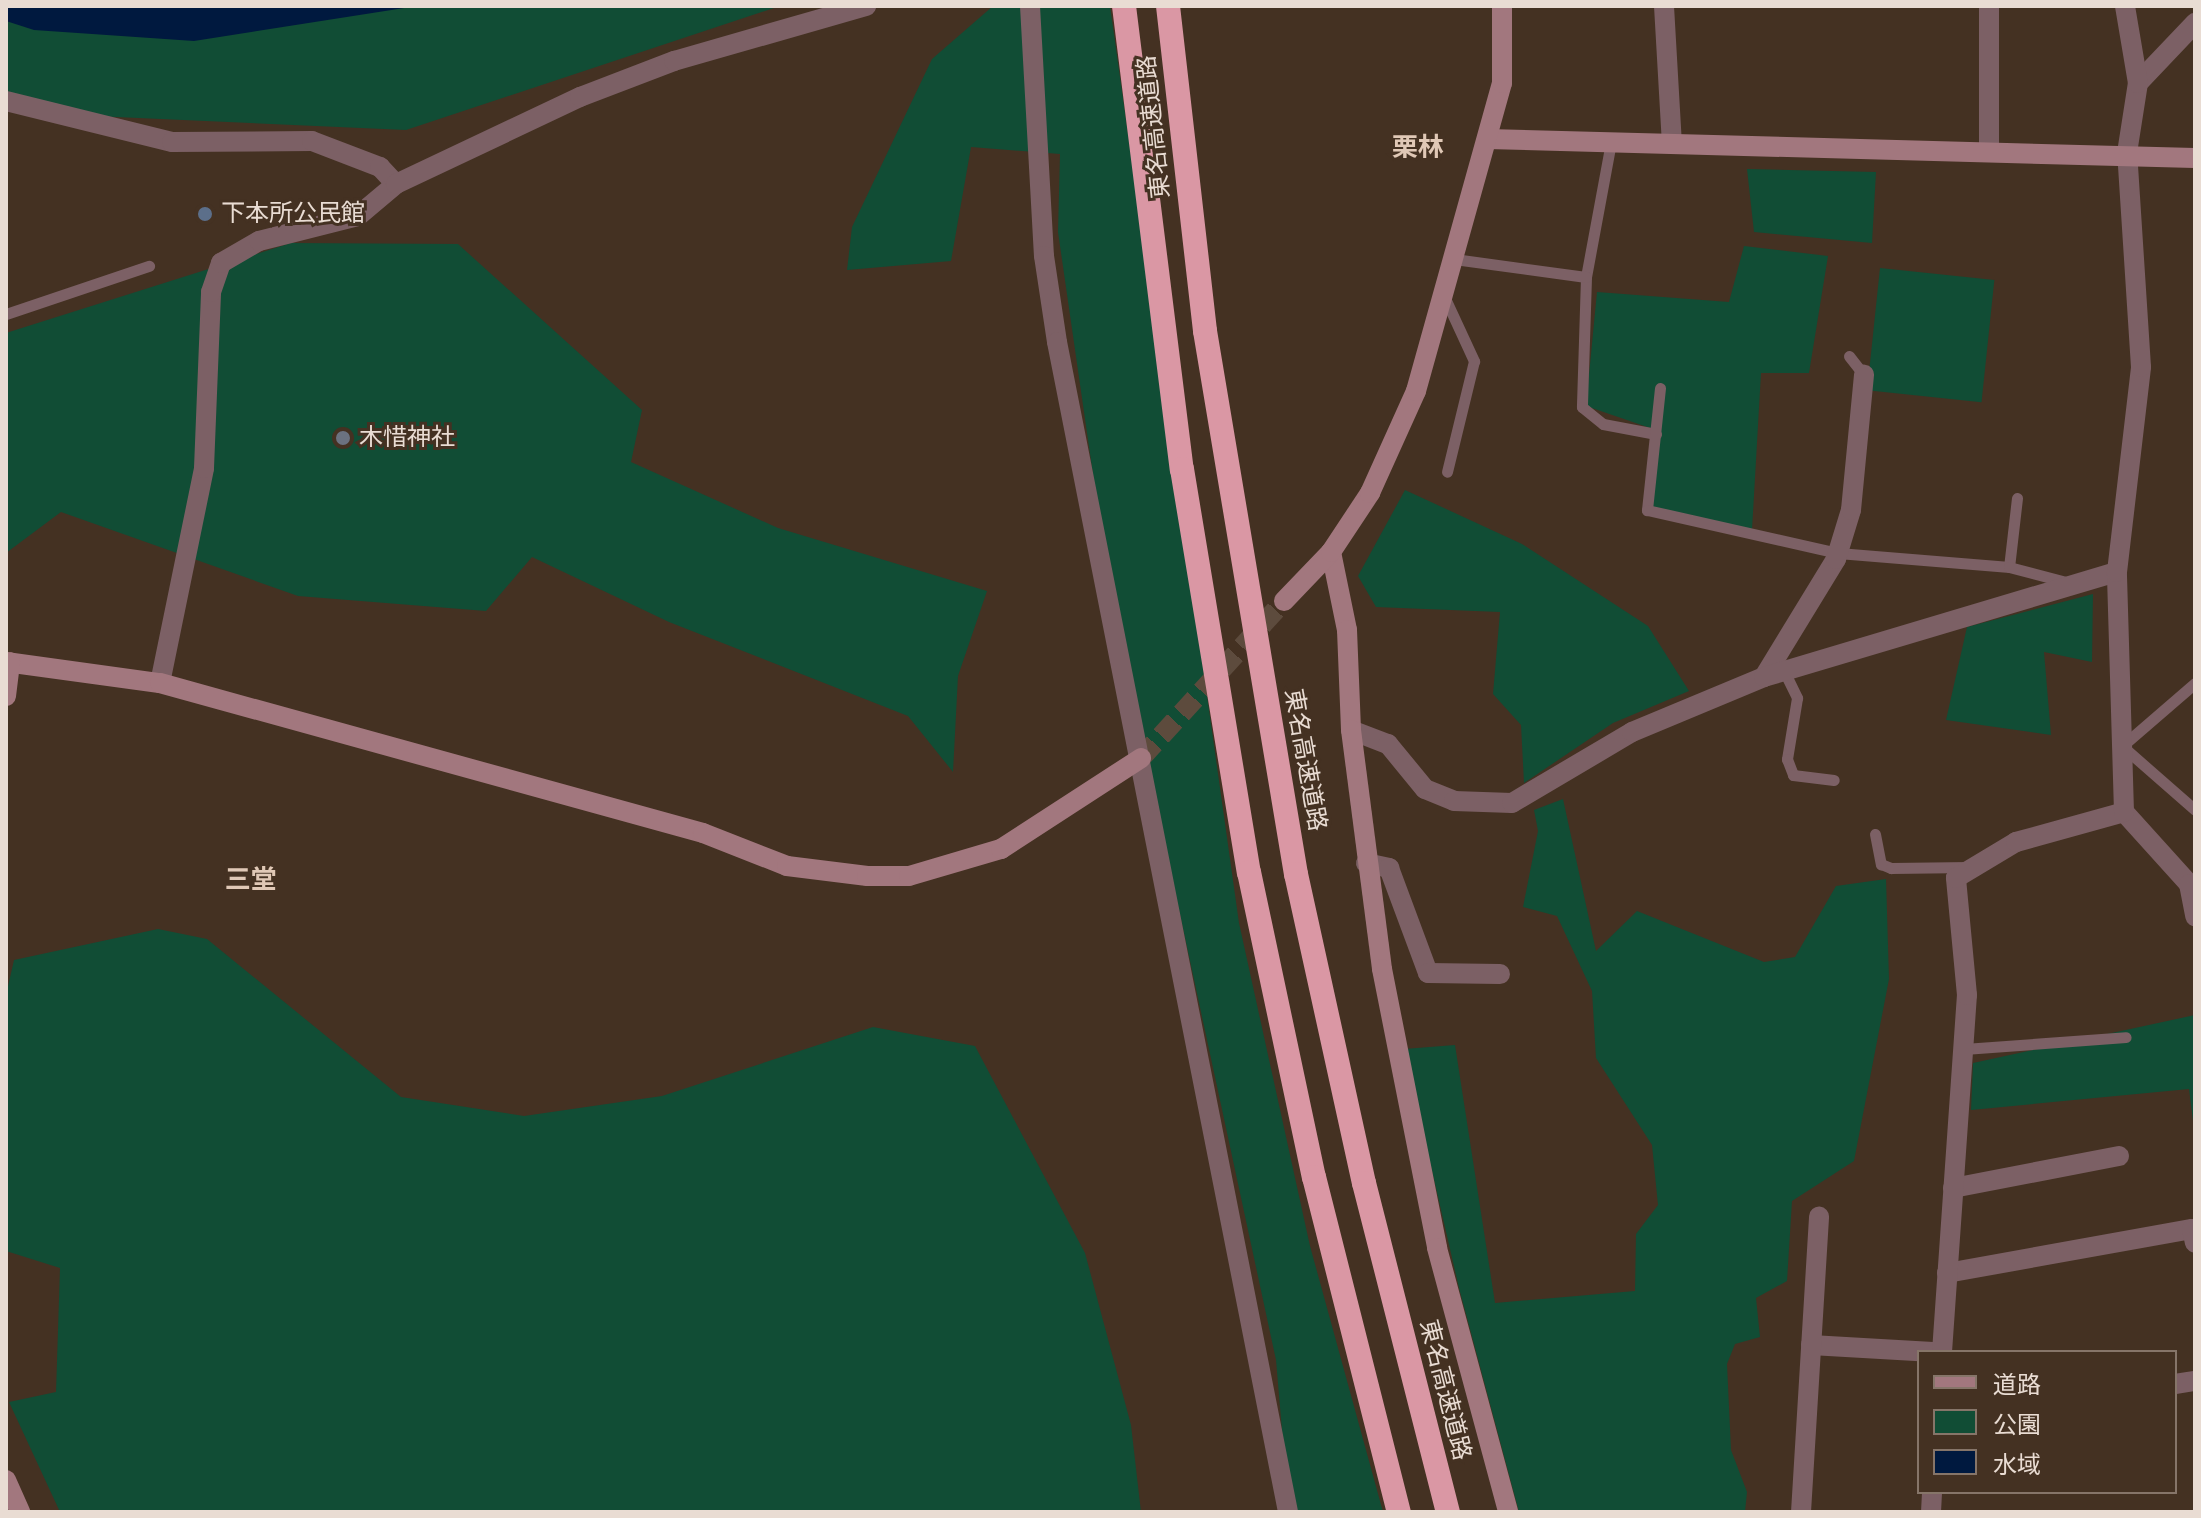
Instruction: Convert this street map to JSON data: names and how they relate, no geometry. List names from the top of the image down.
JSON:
{
  "streets": {
    "highway": ["東名高速道路"]
  },
  "districts": ["栗林", "三堂"],
  "places": ["下本所公民館", "木惜神社"],
  "legend": ["道路", "公園", "水域"]
}
